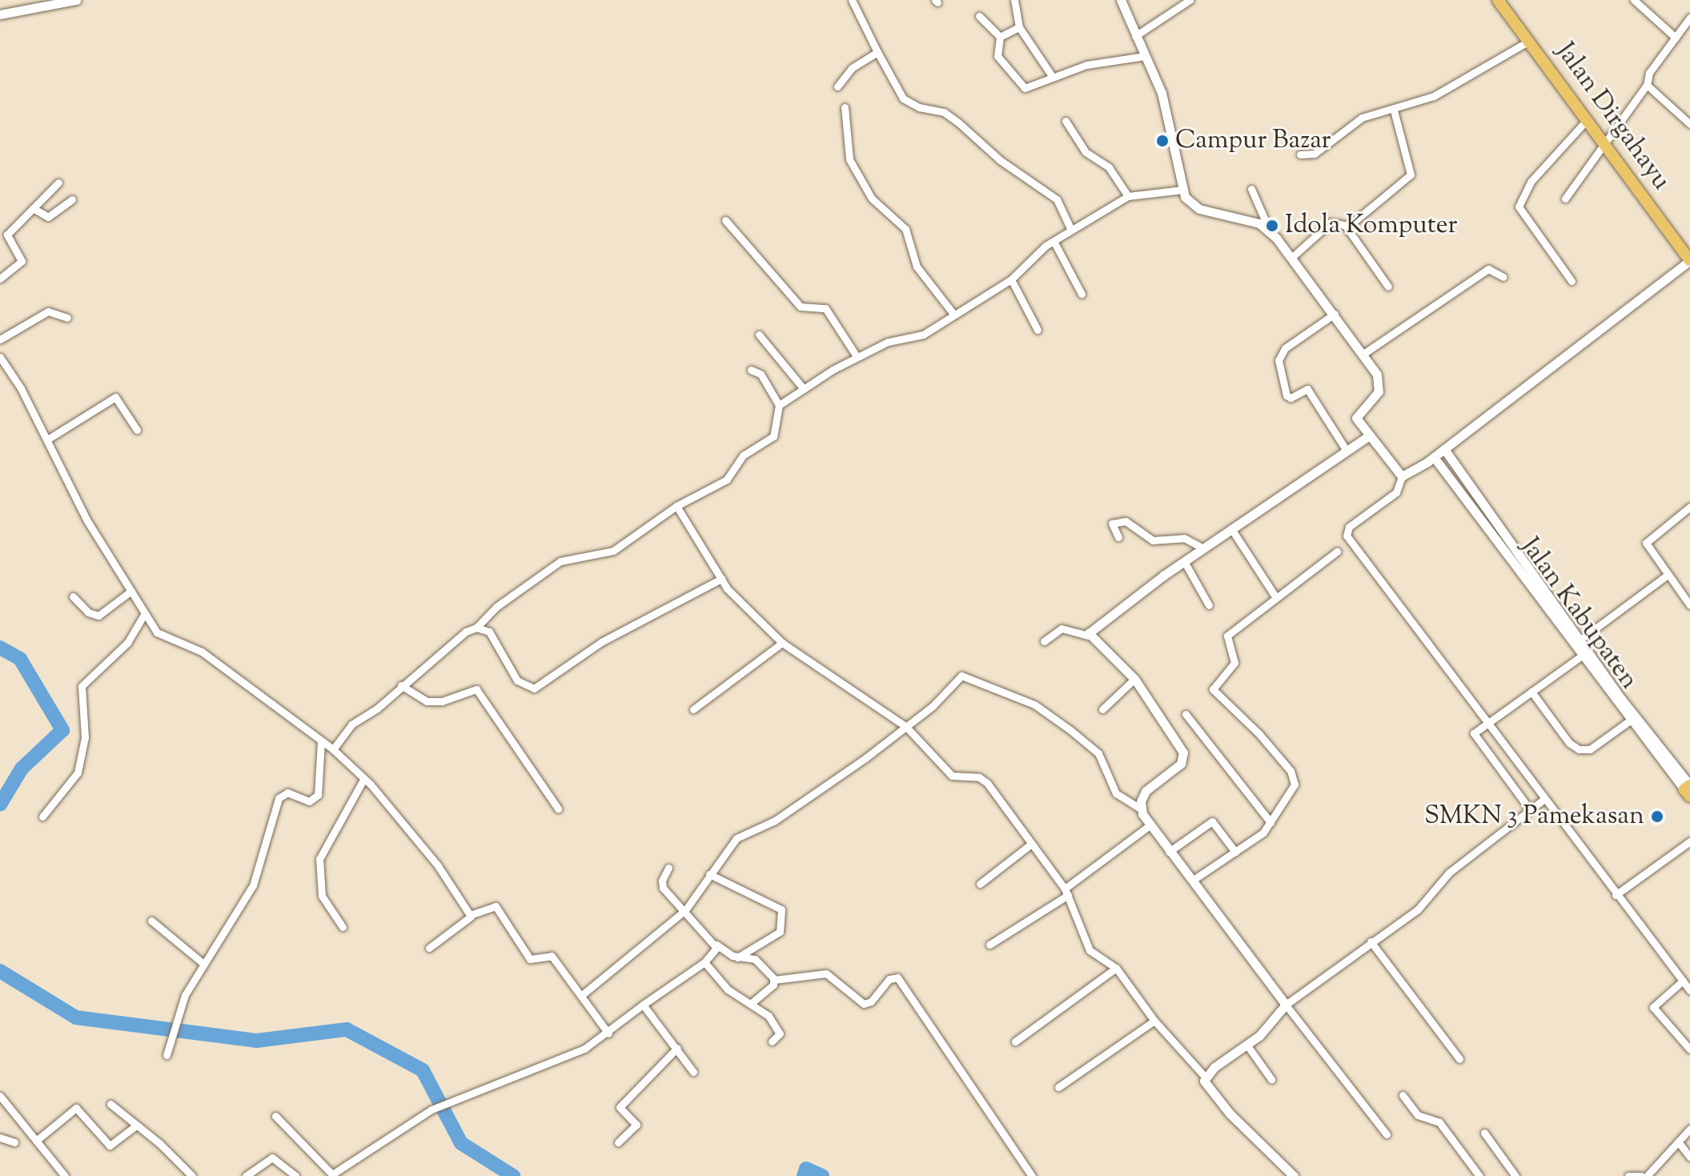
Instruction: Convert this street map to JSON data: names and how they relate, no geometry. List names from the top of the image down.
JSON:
{
  "streets": {
    "main road": ["Jalan Dirgahayu"],
    "street": ["Jalan Kabupaten"]
  },
  "places": ["Campur Bazar", "Idola Komputer", "SMKN 3 Pamekasan"]
}
